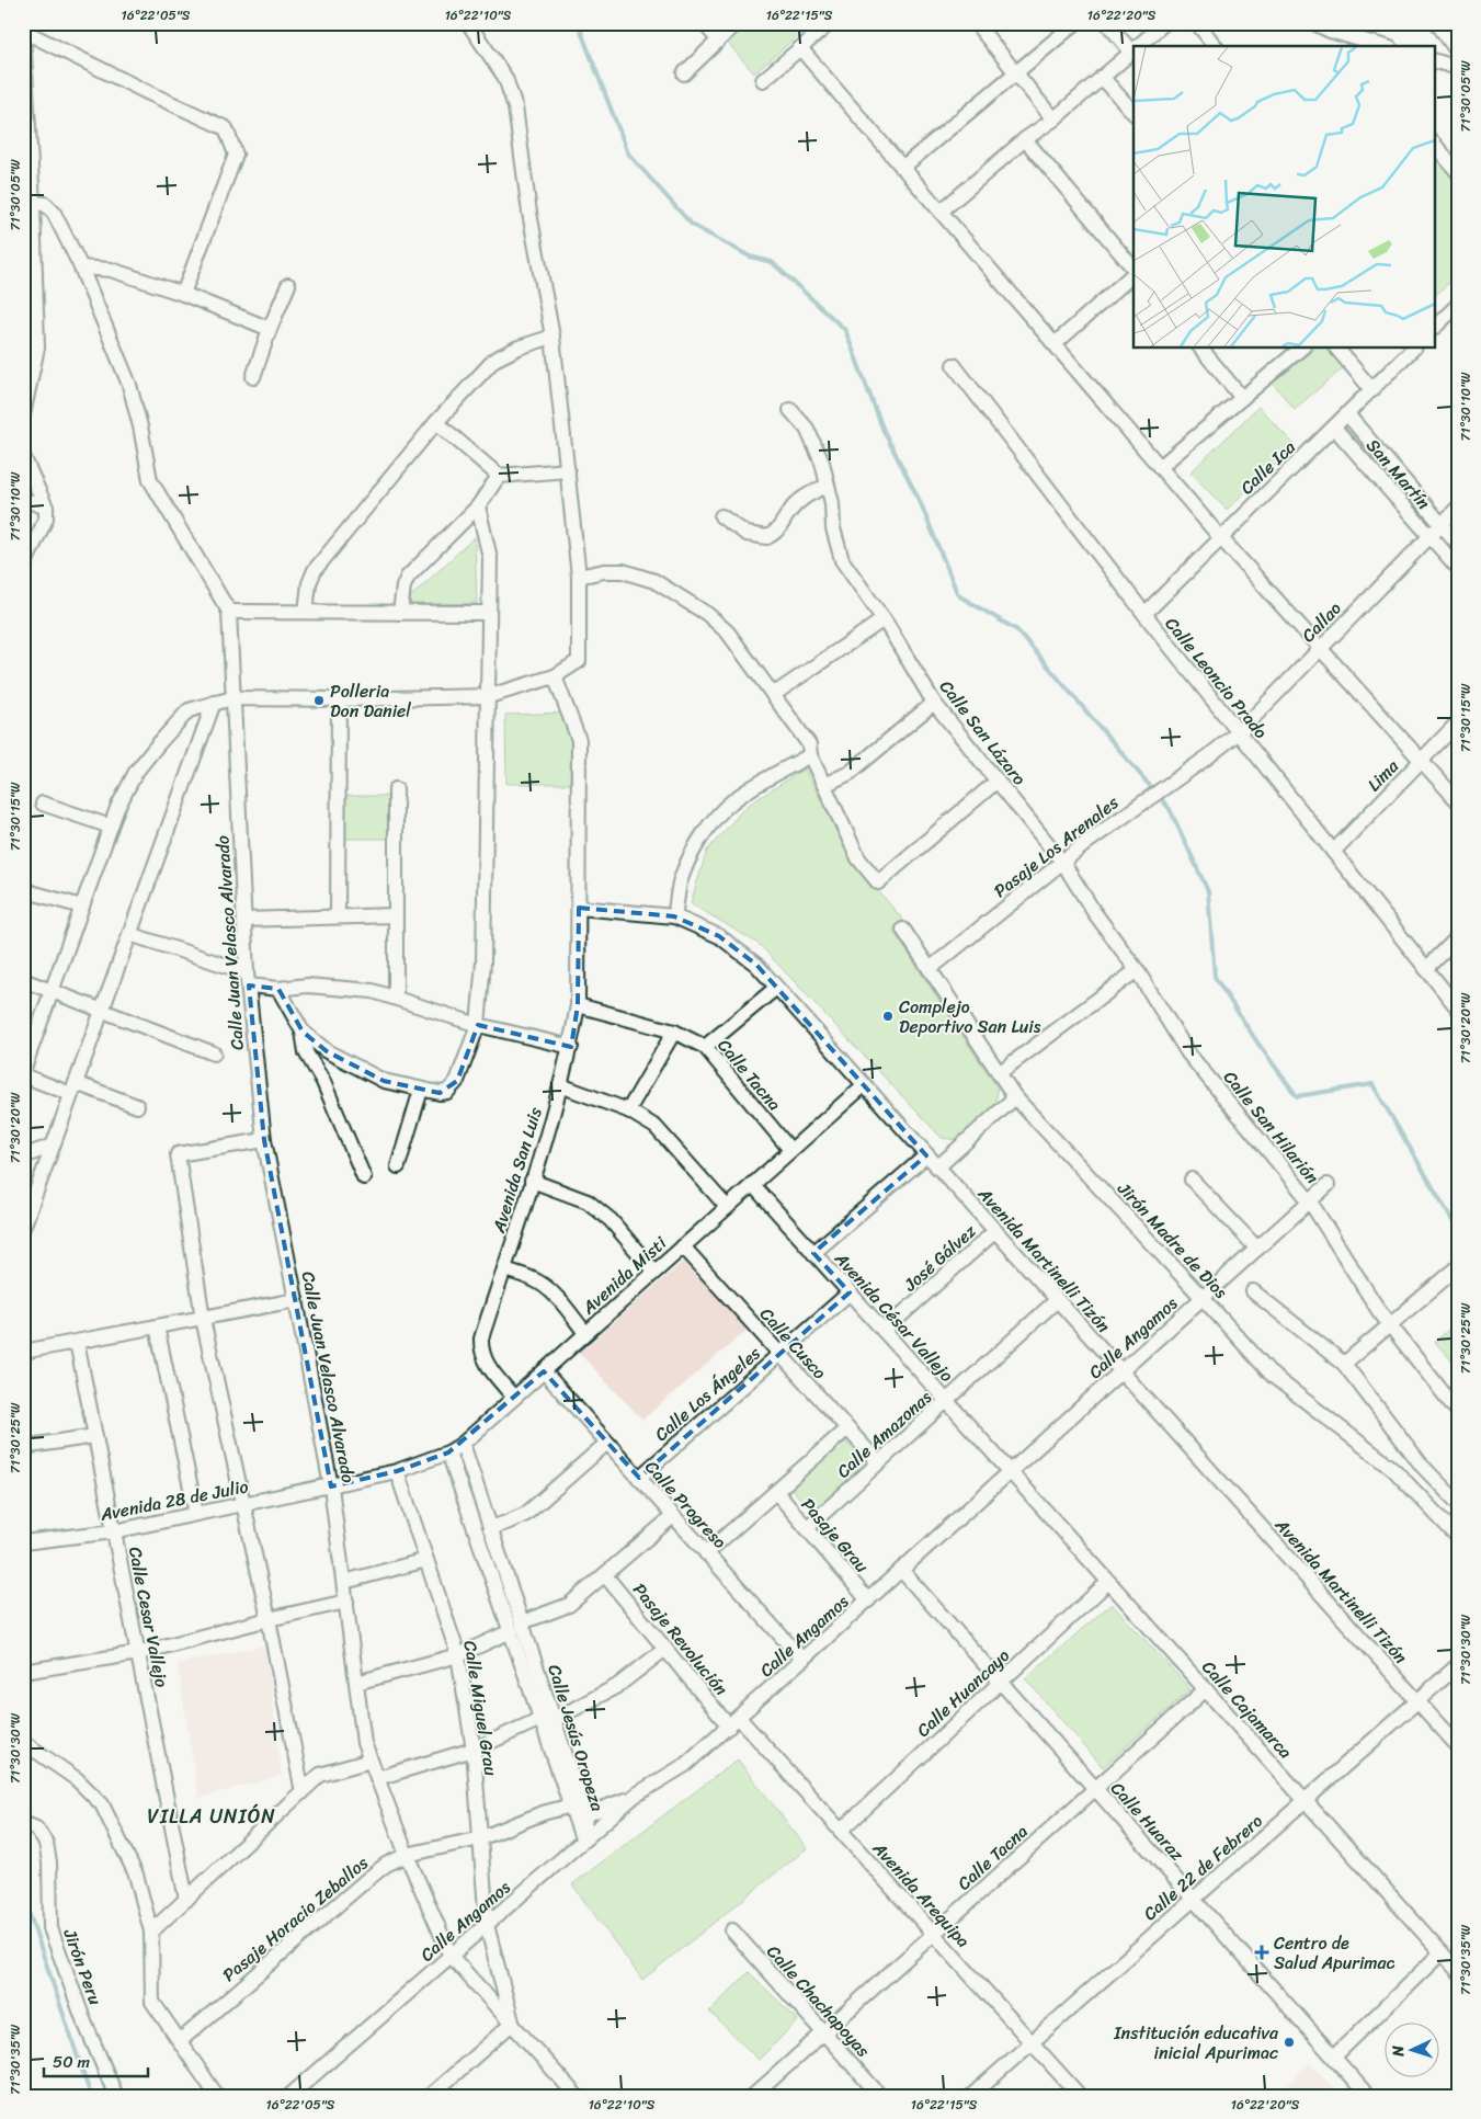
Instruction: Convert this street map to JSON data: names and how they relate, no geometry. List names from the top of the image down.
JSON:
{
  "streets": {
    "street": [
      "Calle Ica",
      "San Martín",
      "Callao",
      "Calle Leoncio Prado",
      "Calle San Lázaro",
      "Lima",
      "Pasaje Los Arenales",
      "Calle Juan Velasco Alvarado",
      "Calle Tacna",
      "Calle San Hilarión",
      "Avenida San Luis",
      "Jirón Madre de Dios",
      "José Gálvez",
      "Avenida Martinelli Tizón",
      "Avenida Misti",
      "Avenida César Vallejo",
      "Calle Angamos",
      "Calle Cusco",
      "Calle Los Ángeles",
      "Calle Amazonas",
      "Avenida 28 de Julio",
      "Calle Progreso",
      "Pasaje Grau",
      "Calle Cesar Vallejo",
      "Pasaje Revolución",
      "Calle Huancayo",
      "Calle Miguel Grau",
      "Calle Cajamarca",
      "Calle Jesús Oropeza",
      "Calle Huaraz",
      "Calle 22 de Febrero",
      "Avenida Arequipa",
      "Pasaje Horacio Zeballos",
      "Jirón Peru",
      "Calle Chachapoyas"
    ]
  },
  "crossings": [
    ["Calle Ica", "San Martín"],
    ["Calle Ica", "Calle Leoncio Prado"],
    ["San Martín", "Callao"],
    ["Callao", "Calle Leoncio Prado"],
    ["Callao", "Pasaje Los Arenales"],
    ["Calle Leoncio Prado", "Lima"],
    ["Calle San Lázaro", "Pasaje Los Arenales"],
    ["Calle San Lázaro", "Calle San Hilarión"],
    ["Pasaje Los Arenales", "Calle San Hilarión"],
    ["Pasaje Los Arenales", "Jirón Madre de Dios"],
    ["Calle Juan Velasco Alvarado", "Calle Angamos"],
    ["Calle Juan Velasco Alvarado", "Avenida 28 de Julio"],
    ["Calle Juan Velasco Alvarado", "Calle Miguel Grau"],
    ["Calle Juan Velasco Alvarado", "Pasaje Horacio Zeballos"],
    ["Calle Tacna", "Avenida San Luis"],
    ["Calle Tacna", "Avenida Misti"],
    ["Calle Tacna", "Calle Cajamarca"],
    ["Calle Tacna", "Calle Huaraz"],
    ["Calle Tacna", "Avenida Arequipa"],
    ["Calle Tacna", "Calle Chachapoyas"],
    ["Calle San Hilarión", "Calle Angamos"],
    ["Avenida San Luis", "Avenida Martinelli Tizón"],
    ["Avenida San Luis", "Avenida Misti"],
    ["Jirón Madre de Dios", "Calle Angamos"],
    ["José Gálvez", "Avenida Martinelli Tizón"],
    ["José Gálvez", "Avenida César Vallejo"],
    ["Avenida Martinelli Tizón", "Avenida Misti"],
    ["Avenida Martinelli Tizón", "Calle Angamos"],
    ["Avenida Martinelli Tizón", "Calle Amazonas"],
    ["Avenida Martinelli Tizón", "Calle 22 de Febrero"],
    ["Avenida Misti", "Avenida César Vallejo"],
    ["Avenida Misti", "Calle Cusco"],
    ["Avenida Misti", "Avenida 28 de Julio"],
    ["Avenida Misti", "Calle Progreso"],
    ["Avenida Misti", "Calle Miguel Grau"],
    ["Avenida Misti", "Calle Jesús Oropeza"],
    ["Avenida César Vallejo", "Calle Angamos"],
    ["Avenida César Vallejo", "Calle Los Ángeles"],
    ["Avenida César Vallejo", "Calle Amazonas"],
    ["Avenida César Vallejo", "Calle Cajamarca"],
    ["Calle Angamos", "Calle Progreso"],
    ["Calle Angamos", "Pasaje Grau"],
    ["Calle Angamos", "Pasaje Revolución"],
    ["Calle Angamos", "Calle Miguel Grau"],
    ["Calle Angamos", "Calle Cajamarca"],
    ["Calle Angamos", "Calle Jesús Oropeza"],
    ["Calle Angamos", "Calle Huaraz"],
    ["Calle Angamos", "Avenida Arequipa"],
    ["Calle Angamos", "Pasaje Horacio Zeballos"],
    ["Calle Cusco", "Calle Los Ángeles"],
    ["Calle Cusco", "Calle Amazonas"],
    ["Calle Los Ángeles", "Calle Progreso"],
    ["Calle Amazonas", "Calle Progreso"],
    ["Calle Amazonas", "Pasaje Grau"],
    ["Avenida 28 de Julio", "Calle Cesar Vallejo"],
    ["Avenida 28 de Julio", "Calle Miguel Grau"],
    ["Pasaje Revolución", "Avenida Arequipa"],
    ["Calle Huancayo", "Calle Cajamarca"],
    ["Calle Huancayo", "Calle Huaraz"],
    ["Calle Huancayo", "Avenida Arequipa"],
    ["Calle Miguel Grau", "Pasaje Horacio Zeballos"],
    ["Calle Cajamarca", "Calle 22 de Febrero"],
    ["Calle Jesús Oropeza", "Pasaje Horacio Zeballos"],
    ["Calle Huaraz", "Calle 22 de Febrero"],
    ["Calle 22 de Febrero", "Avenida Arequipa"]
  ],
  "districts": ["VILLA UNIÓN"],
  "places": {
    "other": ["Polleria Don Daniel", "Complejo Deportivo San Luis", "Institución educativa inicial Apurimac"],
    "health": ["Centro de Salud Apurimac"]
  },
  "scale_bar": "50 m",
  "north": "left",
  "coordinates": [
    "16°22'05\"S",
    "16°22'10\"S",
    "16°22'15\"S",
    "16°22'20\"S",
    "71°30'05\"W",
    "71°30'10\"W",
    "71°30'15\"W",
    "71°30'20\"W",
    "71°30'25\"W",
    "71°30'30\"W",
    "71°30'35\"W"
  ]
}
